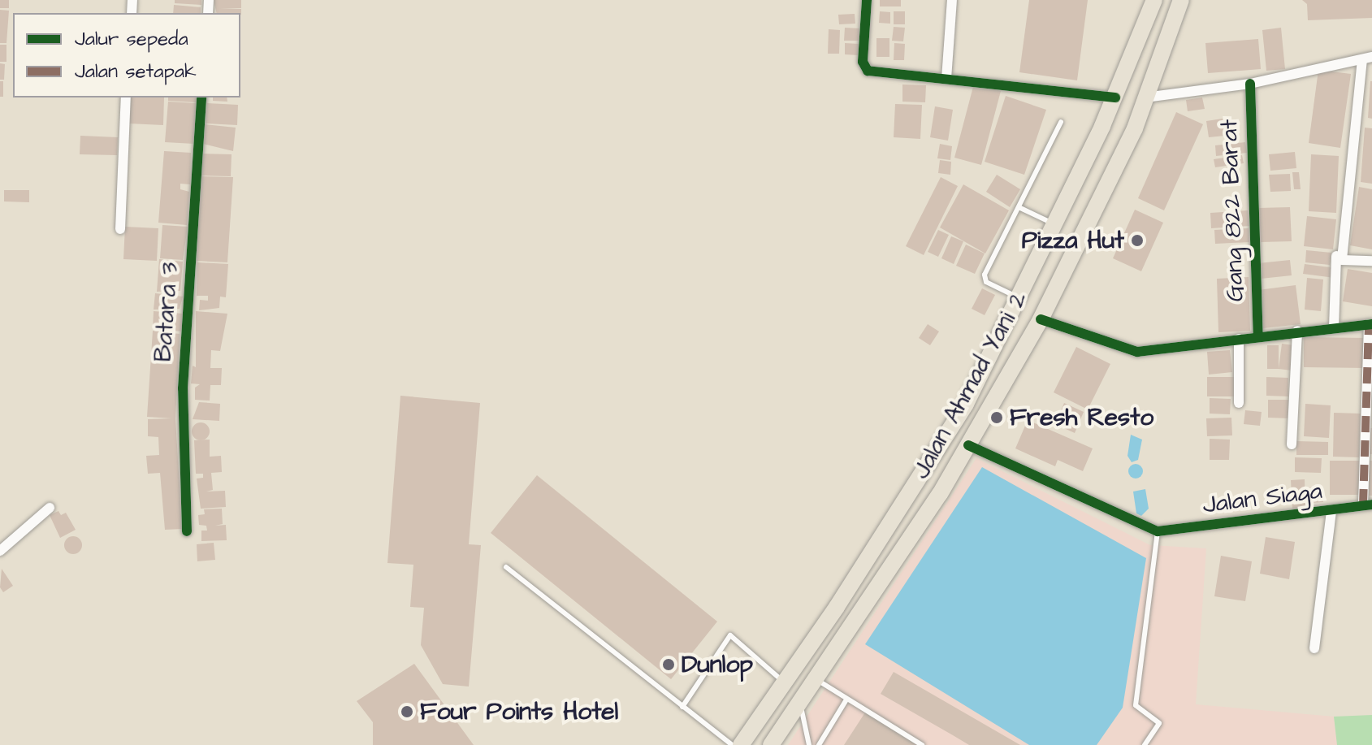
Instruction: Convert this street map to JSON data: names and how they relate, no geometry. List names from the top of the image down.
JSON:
{
  "streets": {
    "highway": ["Jalan Ahmad Yani 2"],
    "street": ["Gang 822 Barat", "Batara 3", "Jalan Siaga"]
  },
  "places": [
    "Pizza Hut",
    "Fresh Resto",
    "Dunlop",
    "Four Points Hotel"
  ],
  "legend": ["Jalur sepeda", "Jalan setapak"]
}
